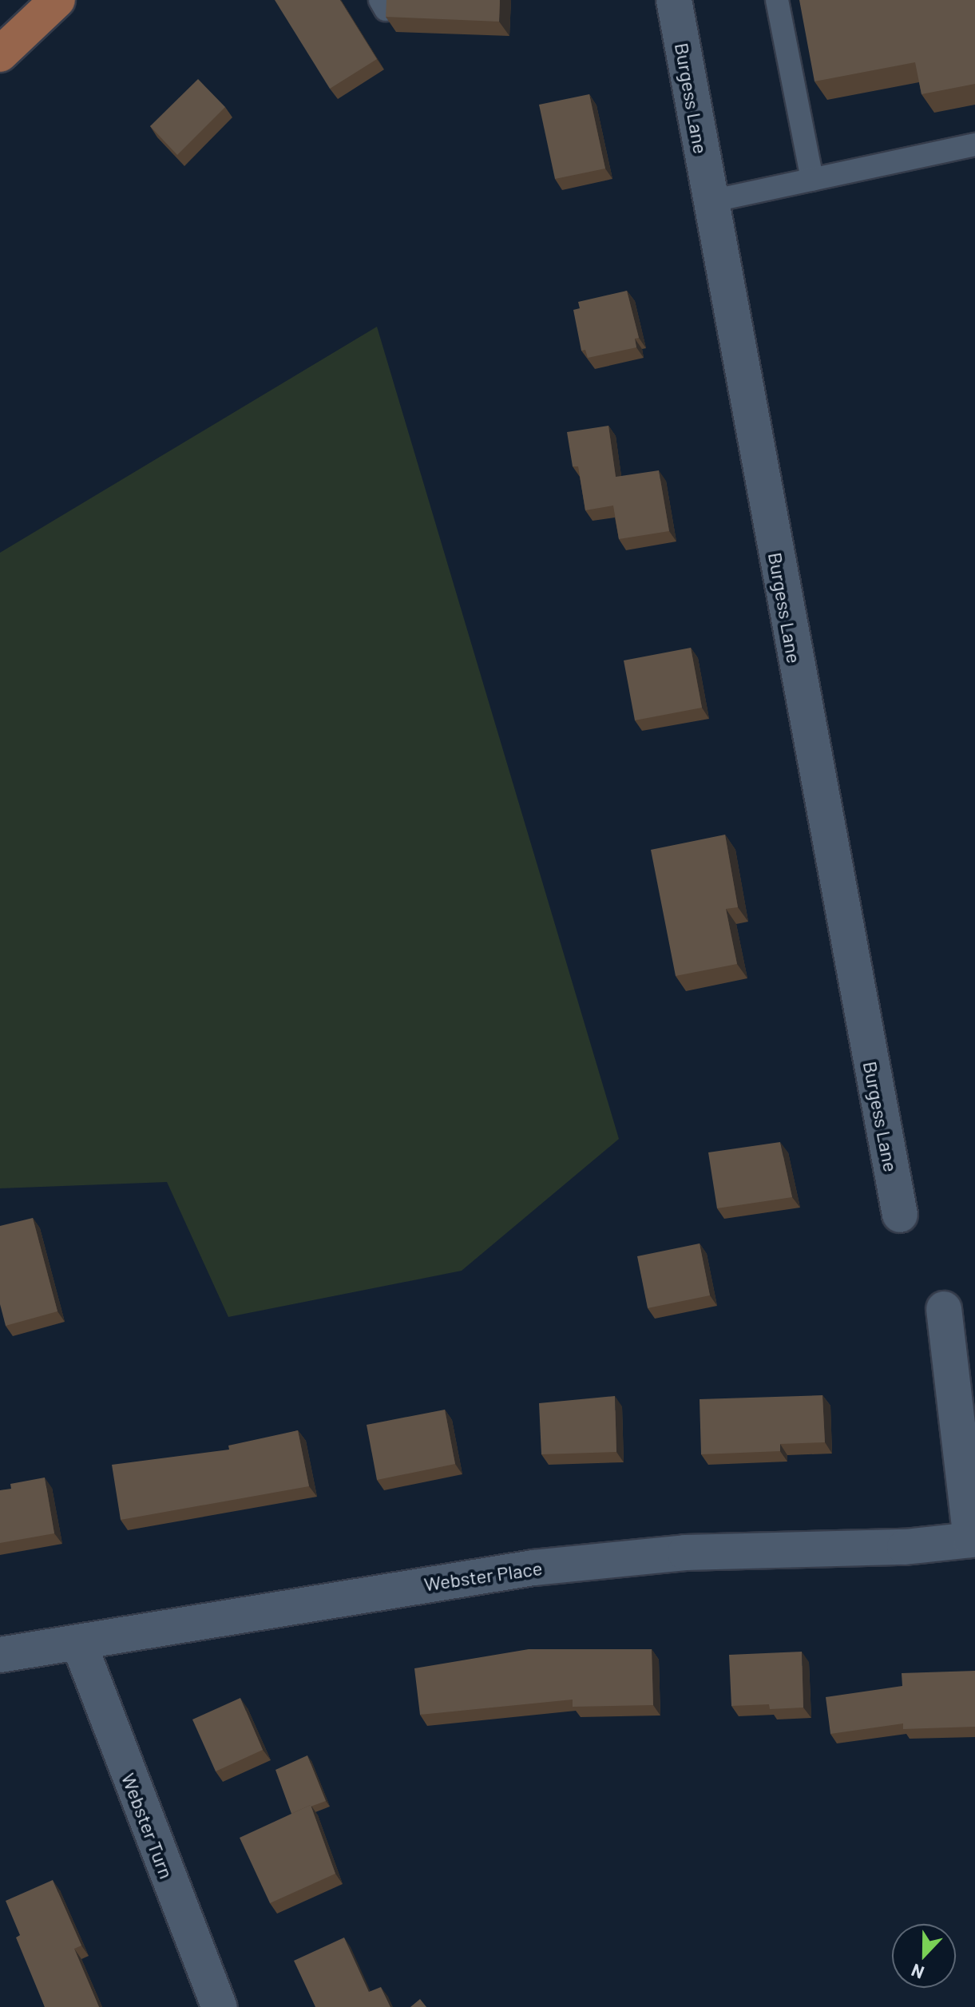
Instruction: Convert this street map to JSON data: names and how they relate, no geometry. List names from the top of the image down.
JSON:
{
  "streets": {
    "street": ["Burgess Lane", "Webster Place", "Webster Turn"]
  },
  "crossings": [
    ["Webster Place", "Webster Turn"]
  ],
  "north": "bottom"
}
